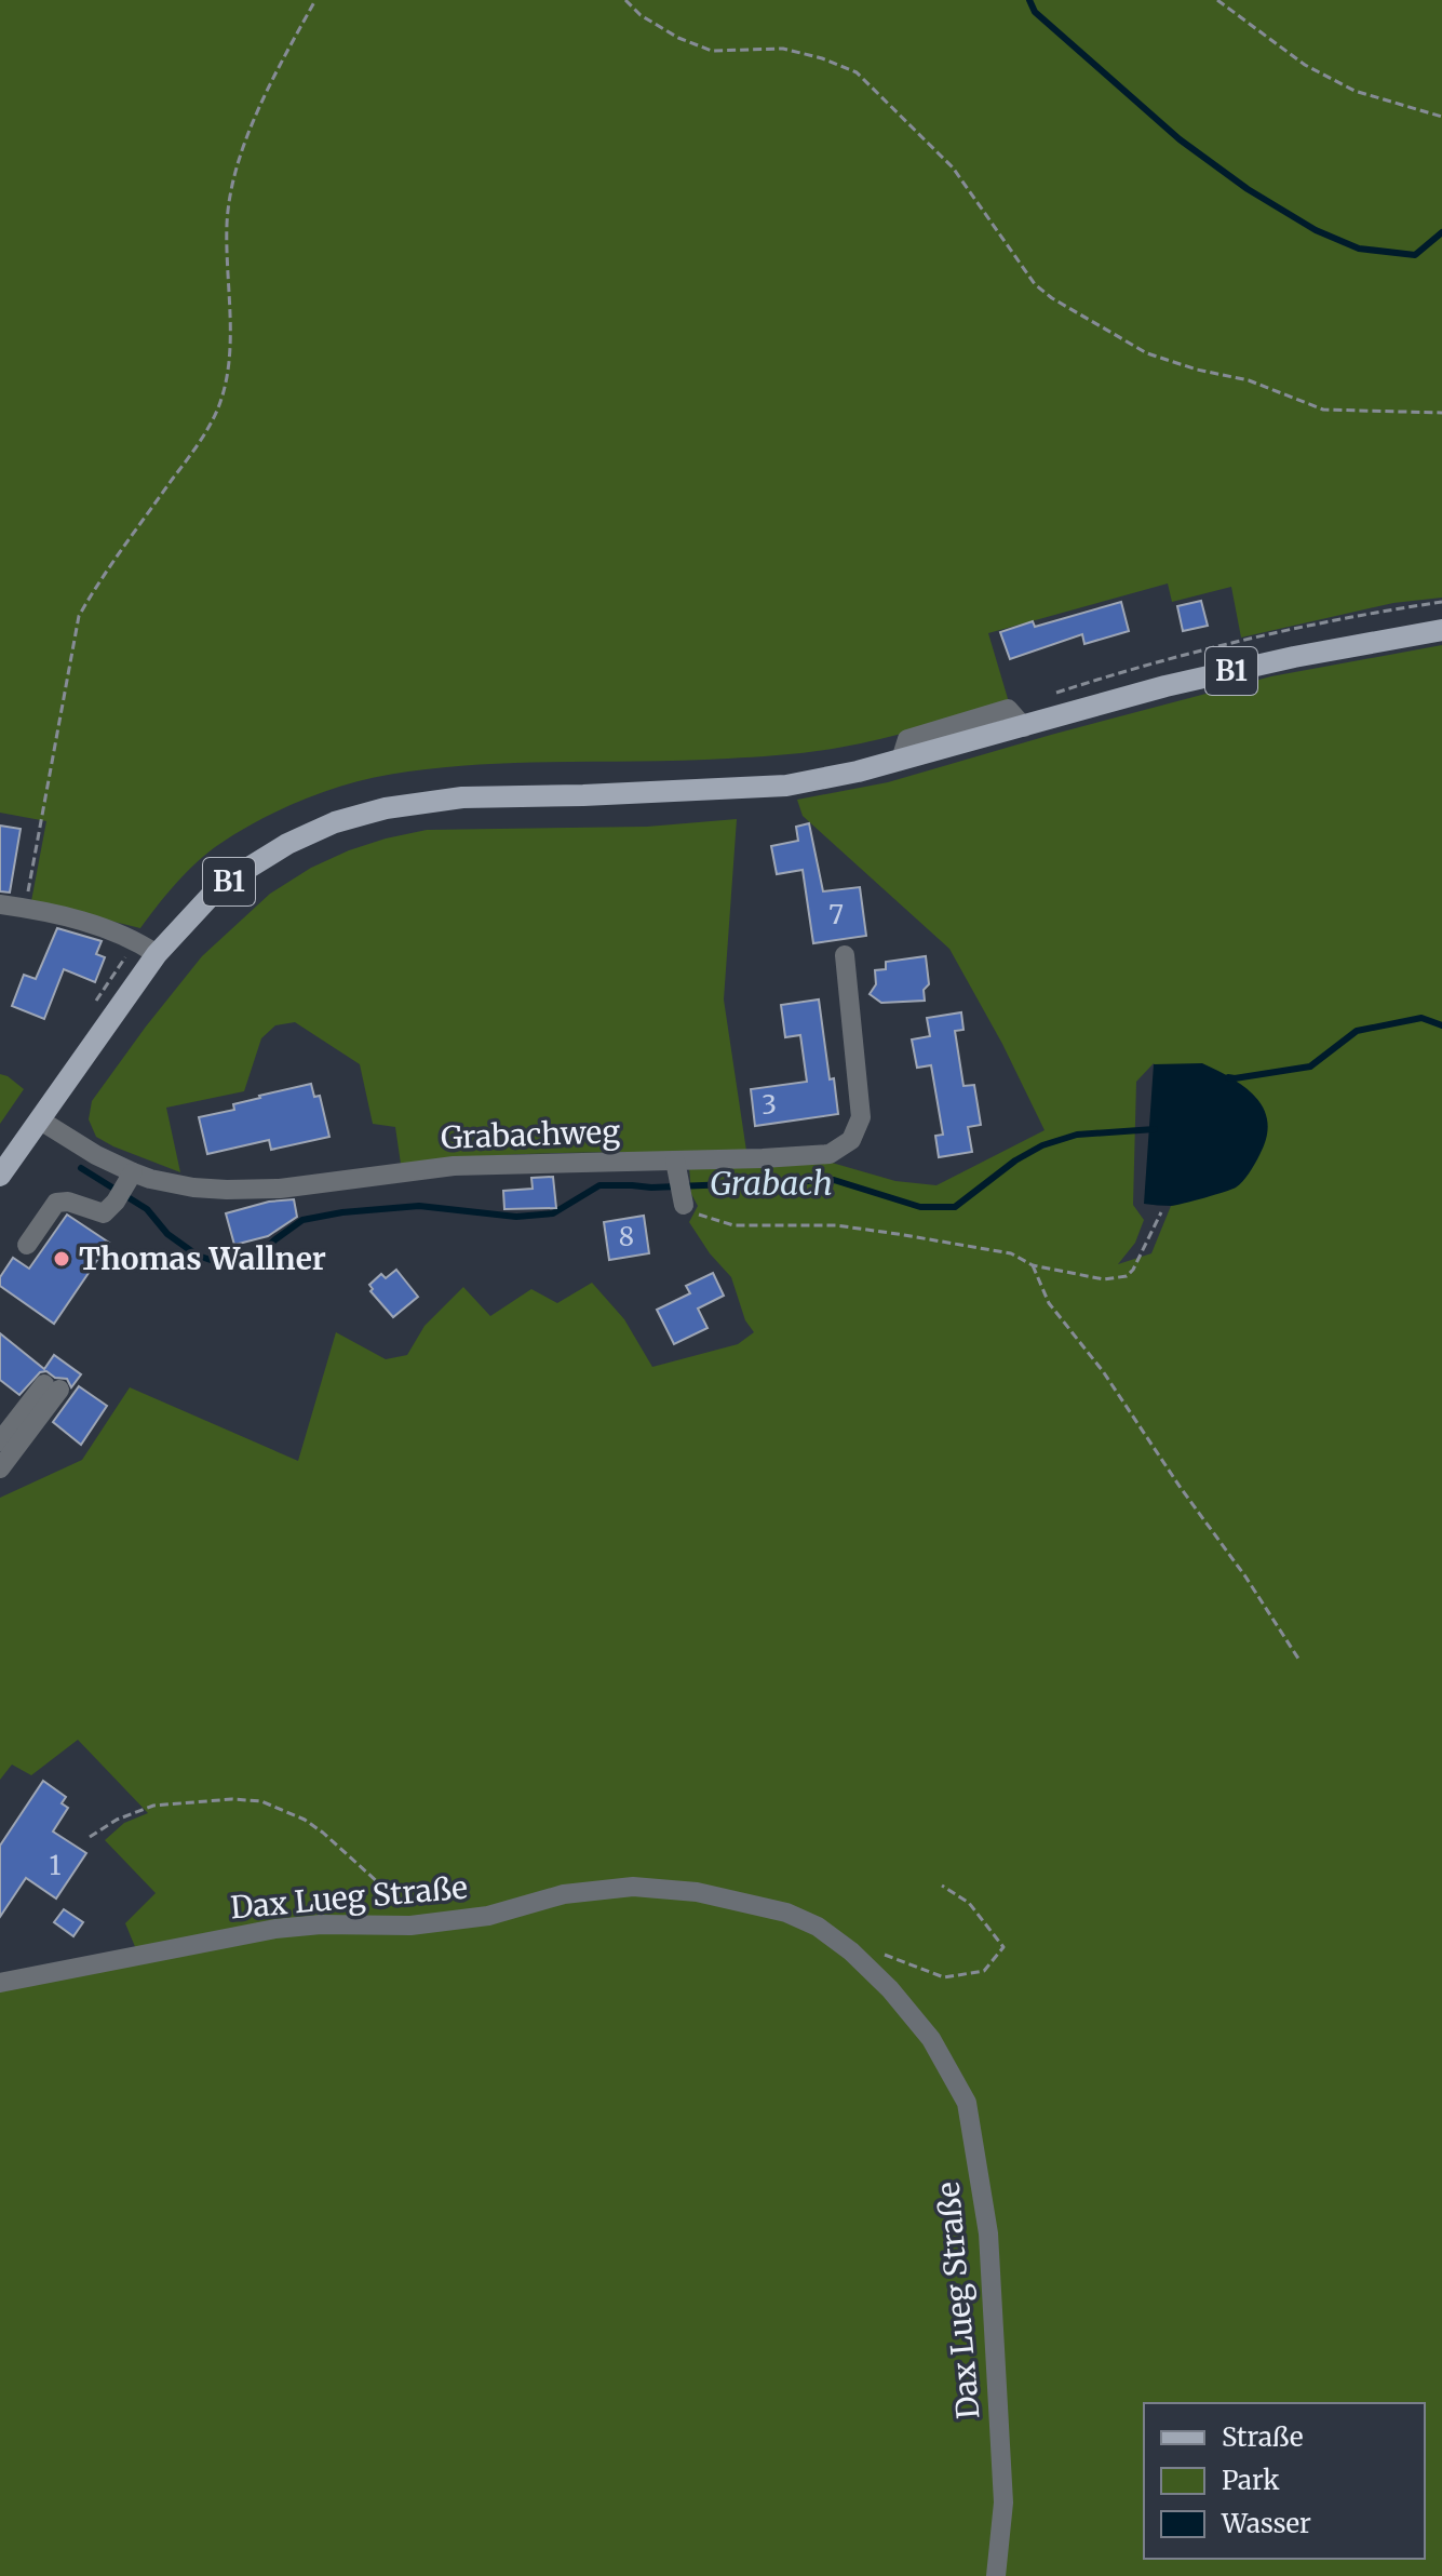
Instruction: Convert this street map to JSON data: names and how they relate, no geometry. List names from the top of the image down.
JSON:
{
  "streets": {
    "main road": ["B1"],
    "street": ["Grabachweg", "Dax Lueg Straße"]
  },
  "crossings": [
    ["B1", "Grabachweg"]
  ],
  "water": ["Grabach"],
  "places": ["Thomas Wallner"],
  "house_numbers": [
    "7",
    "3",
    "8",
    "1"
  ],
  "legend": ["Straße", "Park", "Wasser"]
}
